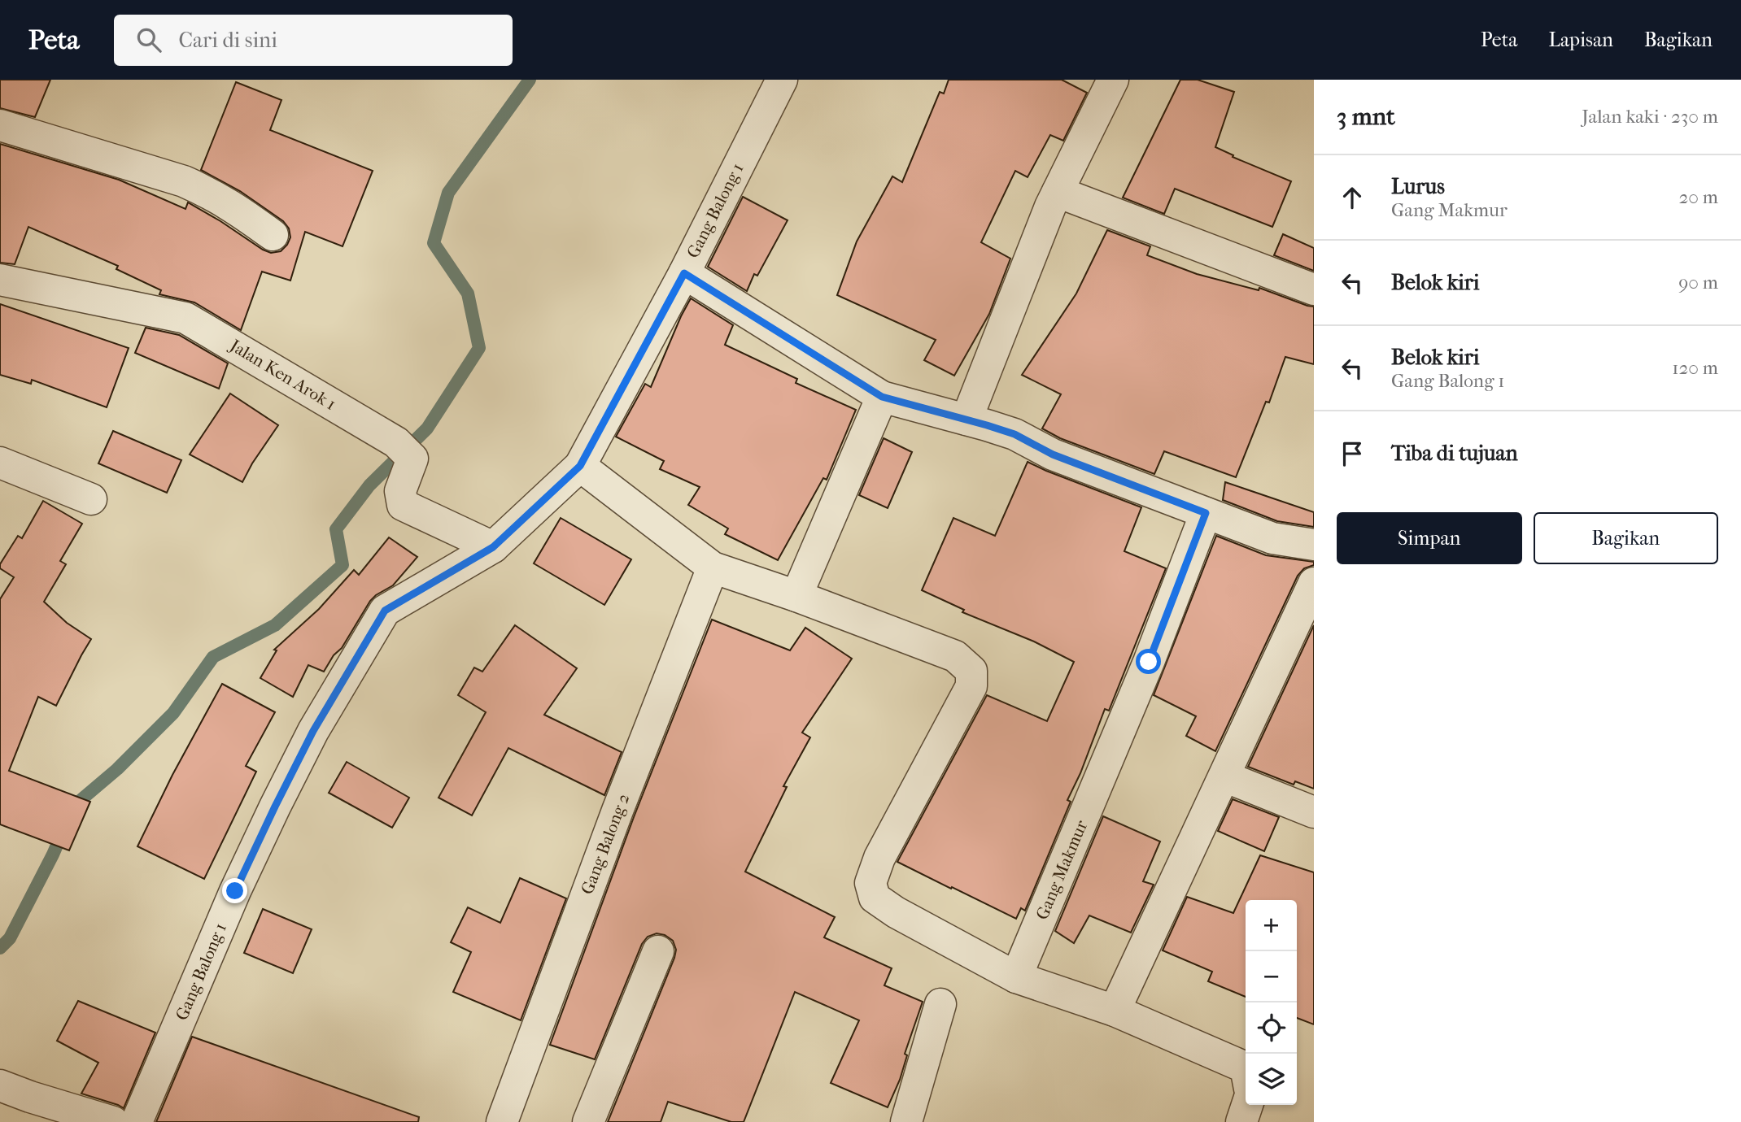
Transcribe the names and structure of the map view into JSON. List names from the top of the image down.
{
  "streets": {
    "street": [
      "Gang Balong 1",
      "Jalan Ken Arok 1",
      "Gang Balong 2",
      "Gang Makmur"
    ]
  },
  "crossings": [
    ["Gang Balong 1", "Jalan Ken Arok 1"]
  ],
  "page": {
    "header": "Peta",
    "search": "Cari di sini",
    "nav": ["Peta", "Lapisan", "Bagikan"],
    "heading": ["3 mnt", "Jalan kaki · 230 m"],
    "list": [
      ["Lurus", "Gang Makmur", "20 m"],
      ["Belok kiri", "90 m"],
      ["Belok kiri", "Gang Balong 1", "120 m"],
      "Tiba di tujuan"
    ],
    "buttons": ["Simpan", "Bagikan"],
    "map_buttons": ["+", "−"]
  }
}
